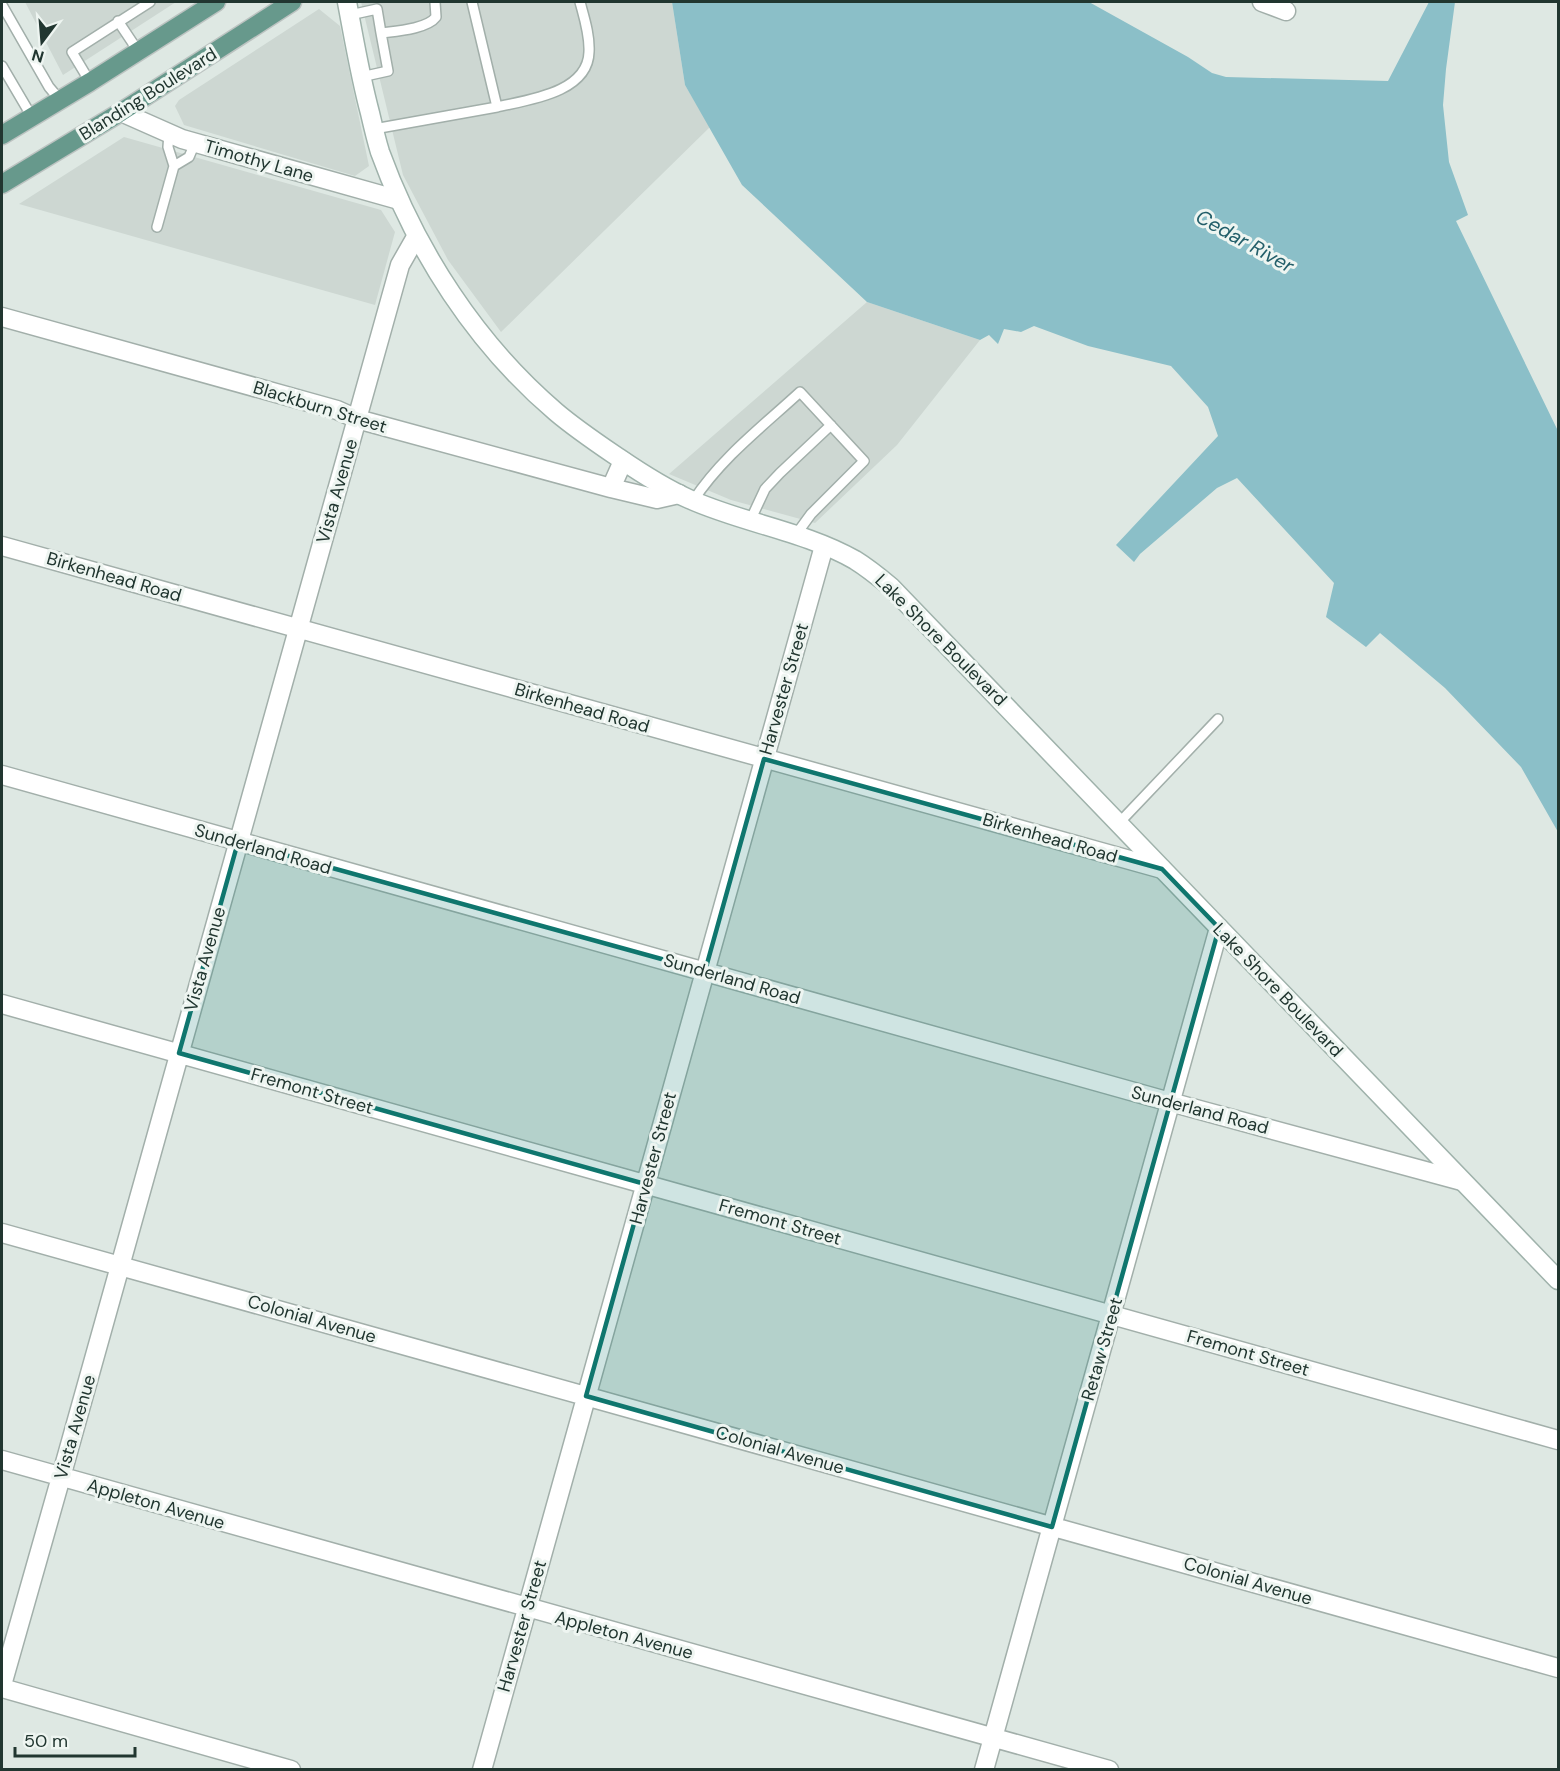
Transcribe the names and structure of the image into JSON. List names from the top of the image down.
{
  "streets": {
    "main road": ["Blanding Boulevard"],
    "street": [
      "Timothy Lane",
      "Blackburn Street",
      "Vista Avenue",
      "Birkenhead Road",
      "Lake Shore Boulevard",
      "Harvester Street",
      "Sunderland Road",
      "Fremont Street",
      "Colonial Avenue",
      "Retaw Street",
      "Appleton Avenue"
    ]
  },
  "crossings": [
    ["Blanding Boulevard", "Timothy Lane"],
    ["Timothy Lane", "Lake Shore Boulevard"],
    ["Blackburn Street", "Vista Avenue"],
    ["Blackburn Street", "Lake Shore Boulevard"],
    ["Vista Avenue", "Birkenhead Road"],
    ["Vista Avenue", "Lake Shore Boulevard"],
    ["Vista Avenue", "Sunderland Road"],
    ["Vista Avenue", "Fremont Street"],
    ["Vista Avenue", "Colonial Avenue"],
    ["Vista Avenue", "Appleton Avenue"],
    ["Birkenhead Road", "Lake Shore Boulevard"],
    ["Birkenhead Road", "Harvester Street"],
    ["Lake Shore Boulevard", "Harvester Street"],
    ["Lake Shore Boulevard", "Sunderland Road"],
    ["Lake Shore Boulevard", "Retaw Street"],
    ["Harvester Street", "Sunderland Road"],
    ["Harvester Street", "Fremont Street"],
    ["Harvester Street", "Colonial Avenue"],
    ["Harvester Street", "Appleton Avenue"],
    ["Sunderland Road", "Retaw Street"],
    ["Fremont Street", "Retaw Street"],
    ["Colonial Avenue", "Retaw Street"],
    ["Retaw Street", "Appleton Avenue"]
  ],
  "water": ["Cedar River"],
  "scale_bar": "50 m",
  "north": "bottom"
}
